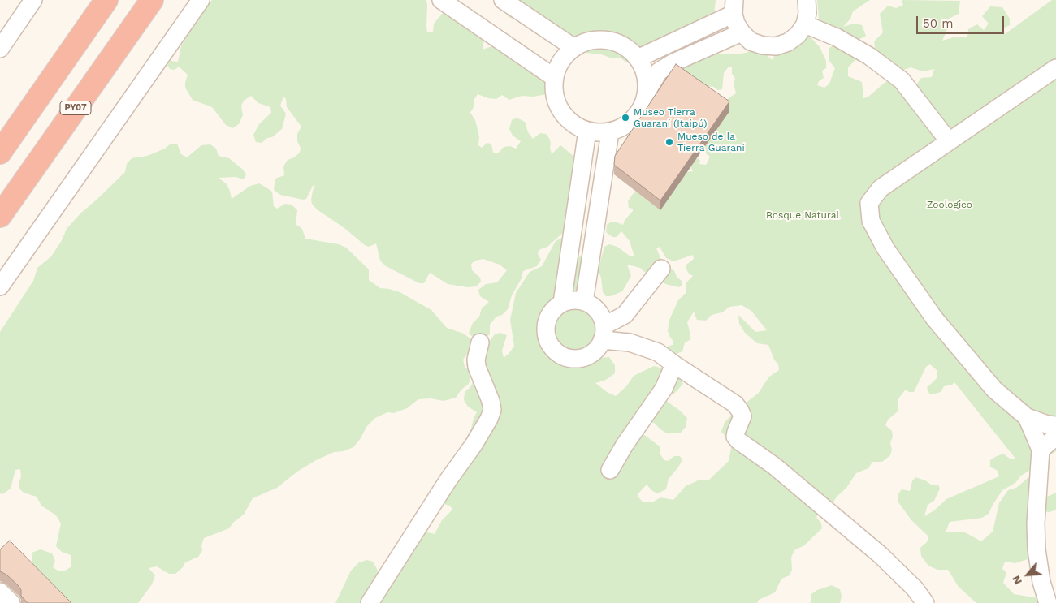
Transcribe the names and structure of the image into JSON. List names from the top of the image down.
{
  "streets": {
    "highway": ["PY07"]
  },
  "parks": ["Zoologico", "Bosque Natural"],
  "places": ["Museo Tierra Guaraní (Itaipú)", "Mueso de la Tierra Guaraní"],
  "scale_bar": "50 m",
  "north": "bottom left"
}
